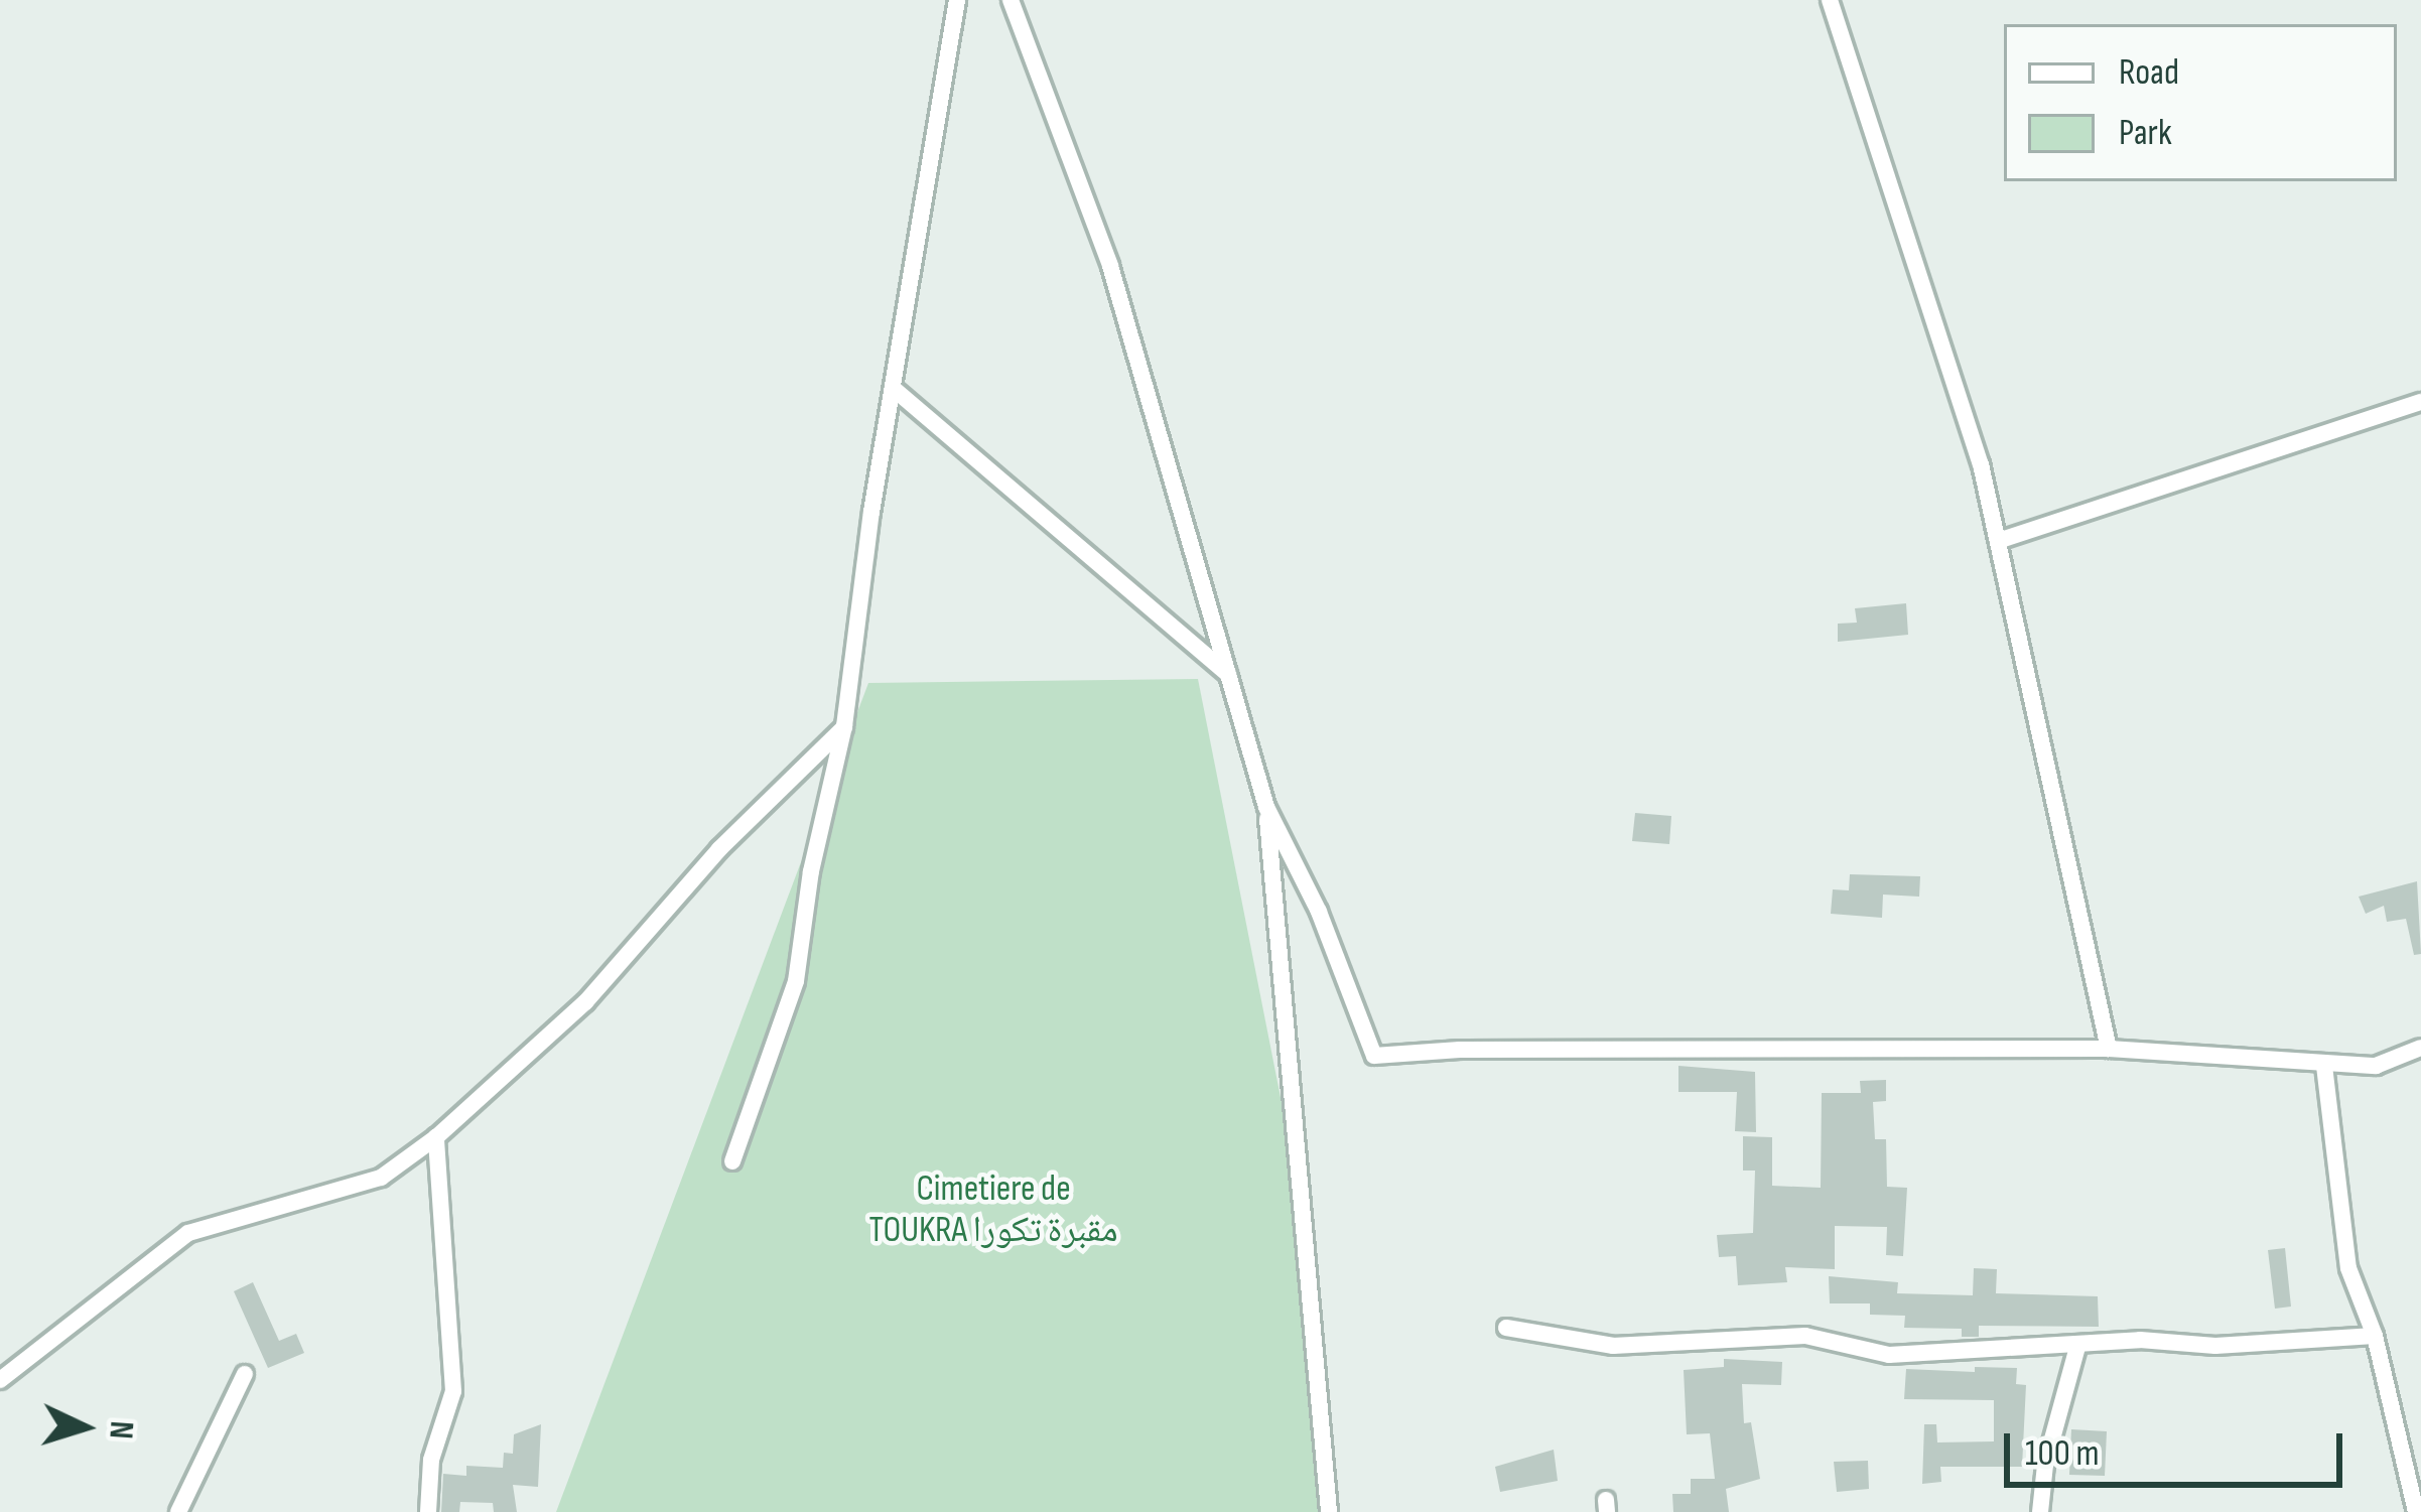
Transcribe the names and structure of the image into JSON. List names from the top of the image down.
{
  "parks": ["Cimetiere de TOUKRA مقبرة تكورا"],
  "legend": ["Road", "Park"],
  "scale_bar": "100 m",
  "north": "right"
}
